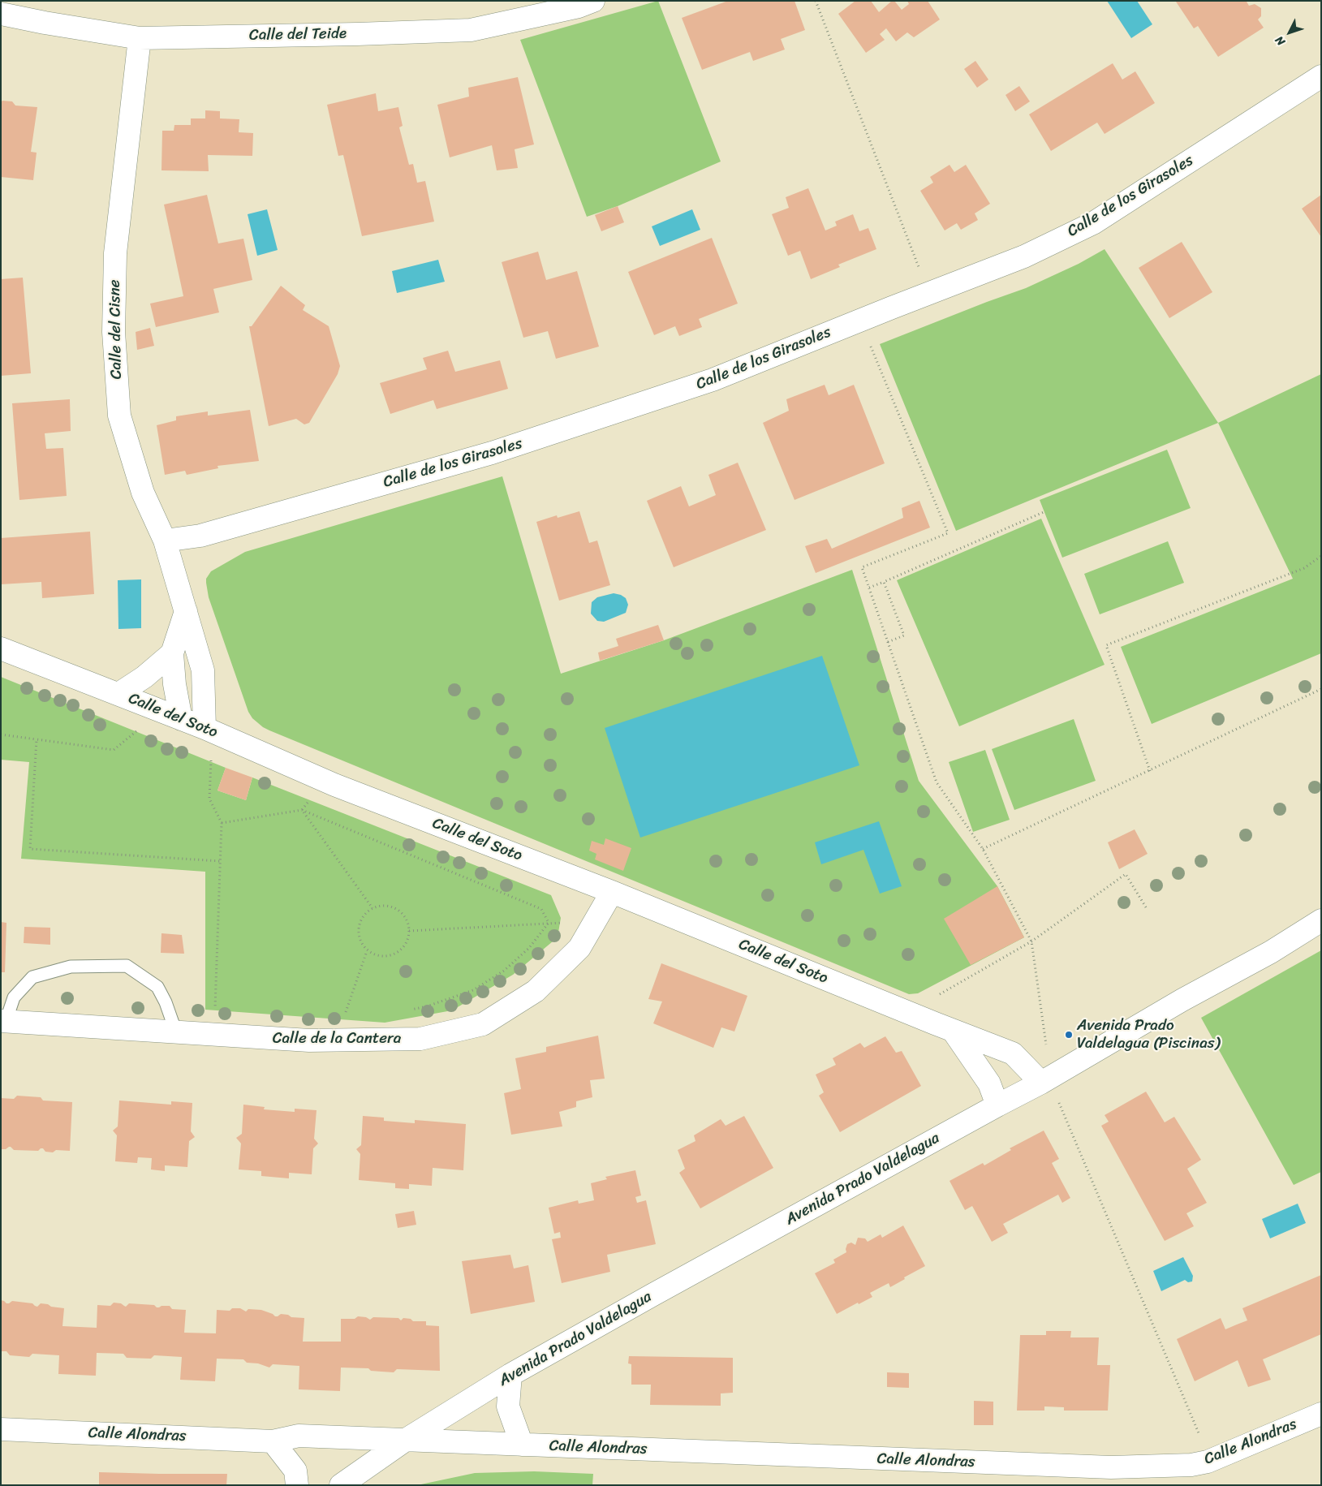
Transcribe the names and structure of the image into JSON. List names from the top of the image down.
{
  "streets": {
    "street": [
      "Calle del Teide",
      "Calle de los Girasoles",
      "Calle del Cisne",
      "Calle del Soto",
      "Calle de la Cantera",
      "Avenida Prado Valdelagua",
      "Calle Alondras"
    ]
  },
  "crossings": [
    ["Calle del Teide", "Calle del Cisne"],
    ["Calle de los Girasoles", "Calle del Cisne"],
    ["Calle del Cisne", "Calle del Soto"],
    ["Calle del Soto", "Calle de la Cantera"],
    ["Calle del Soto", "Avenida Prado Valdelagua"],
    ["Avenida Prado Valdelagua", "Calle Alondras"]
  ],
  "places": ["Avenida Prado Valdelagua (Piscinas)"],
  "north": "bottom left"
}
